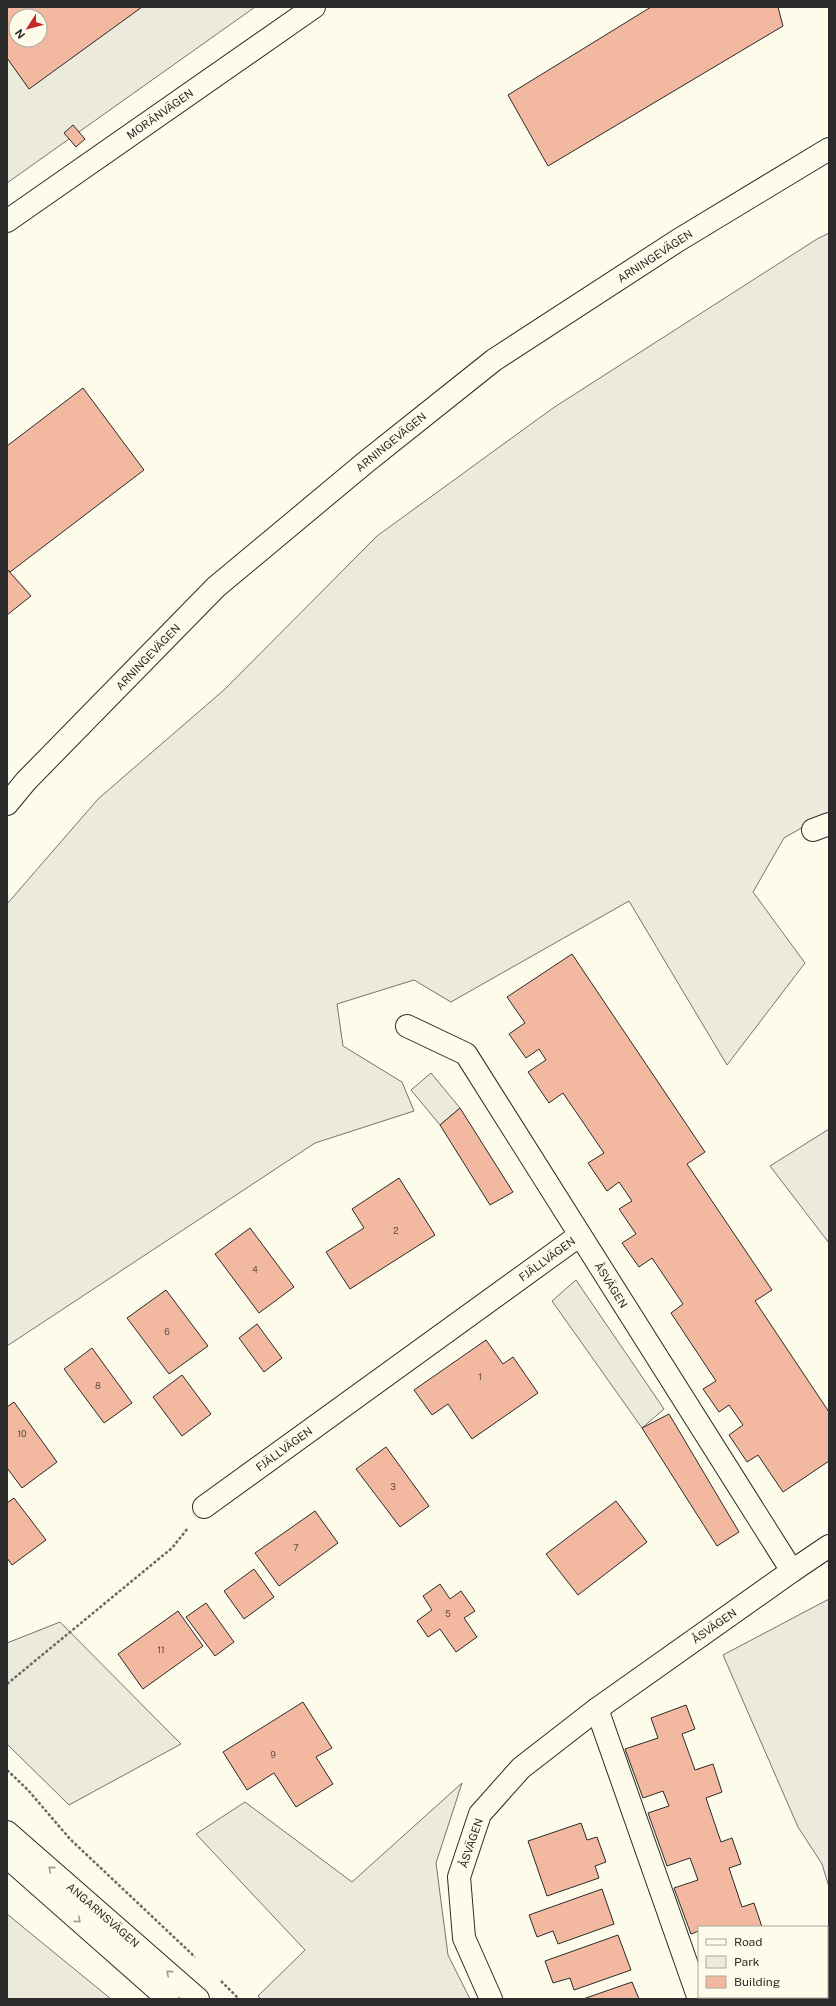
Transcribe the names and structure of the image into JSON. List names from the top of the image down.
{
  "streets": {
    "street": [
      "MORÄNVÄGEN",
      "ARNINGEVÄGEN",
      "FJÄLLVÄGEN",
      "ÅSVÄGEN",
      "ANGARNSVÄGEN"
    ]
  },
  "crossings": [
    ["FJÄLLVÄGEN", "ÅSVÄGEN"]
  ],
  "house_numbers": [
    "2",
    "4",
    "6",
    "1",
    "8",
    "10",
    "3",
    "7",
    "5",
    "11",
    "9"
  ],
  "legend": ["Road", "Park", "Building"],
  "north": "bottom left"
}
